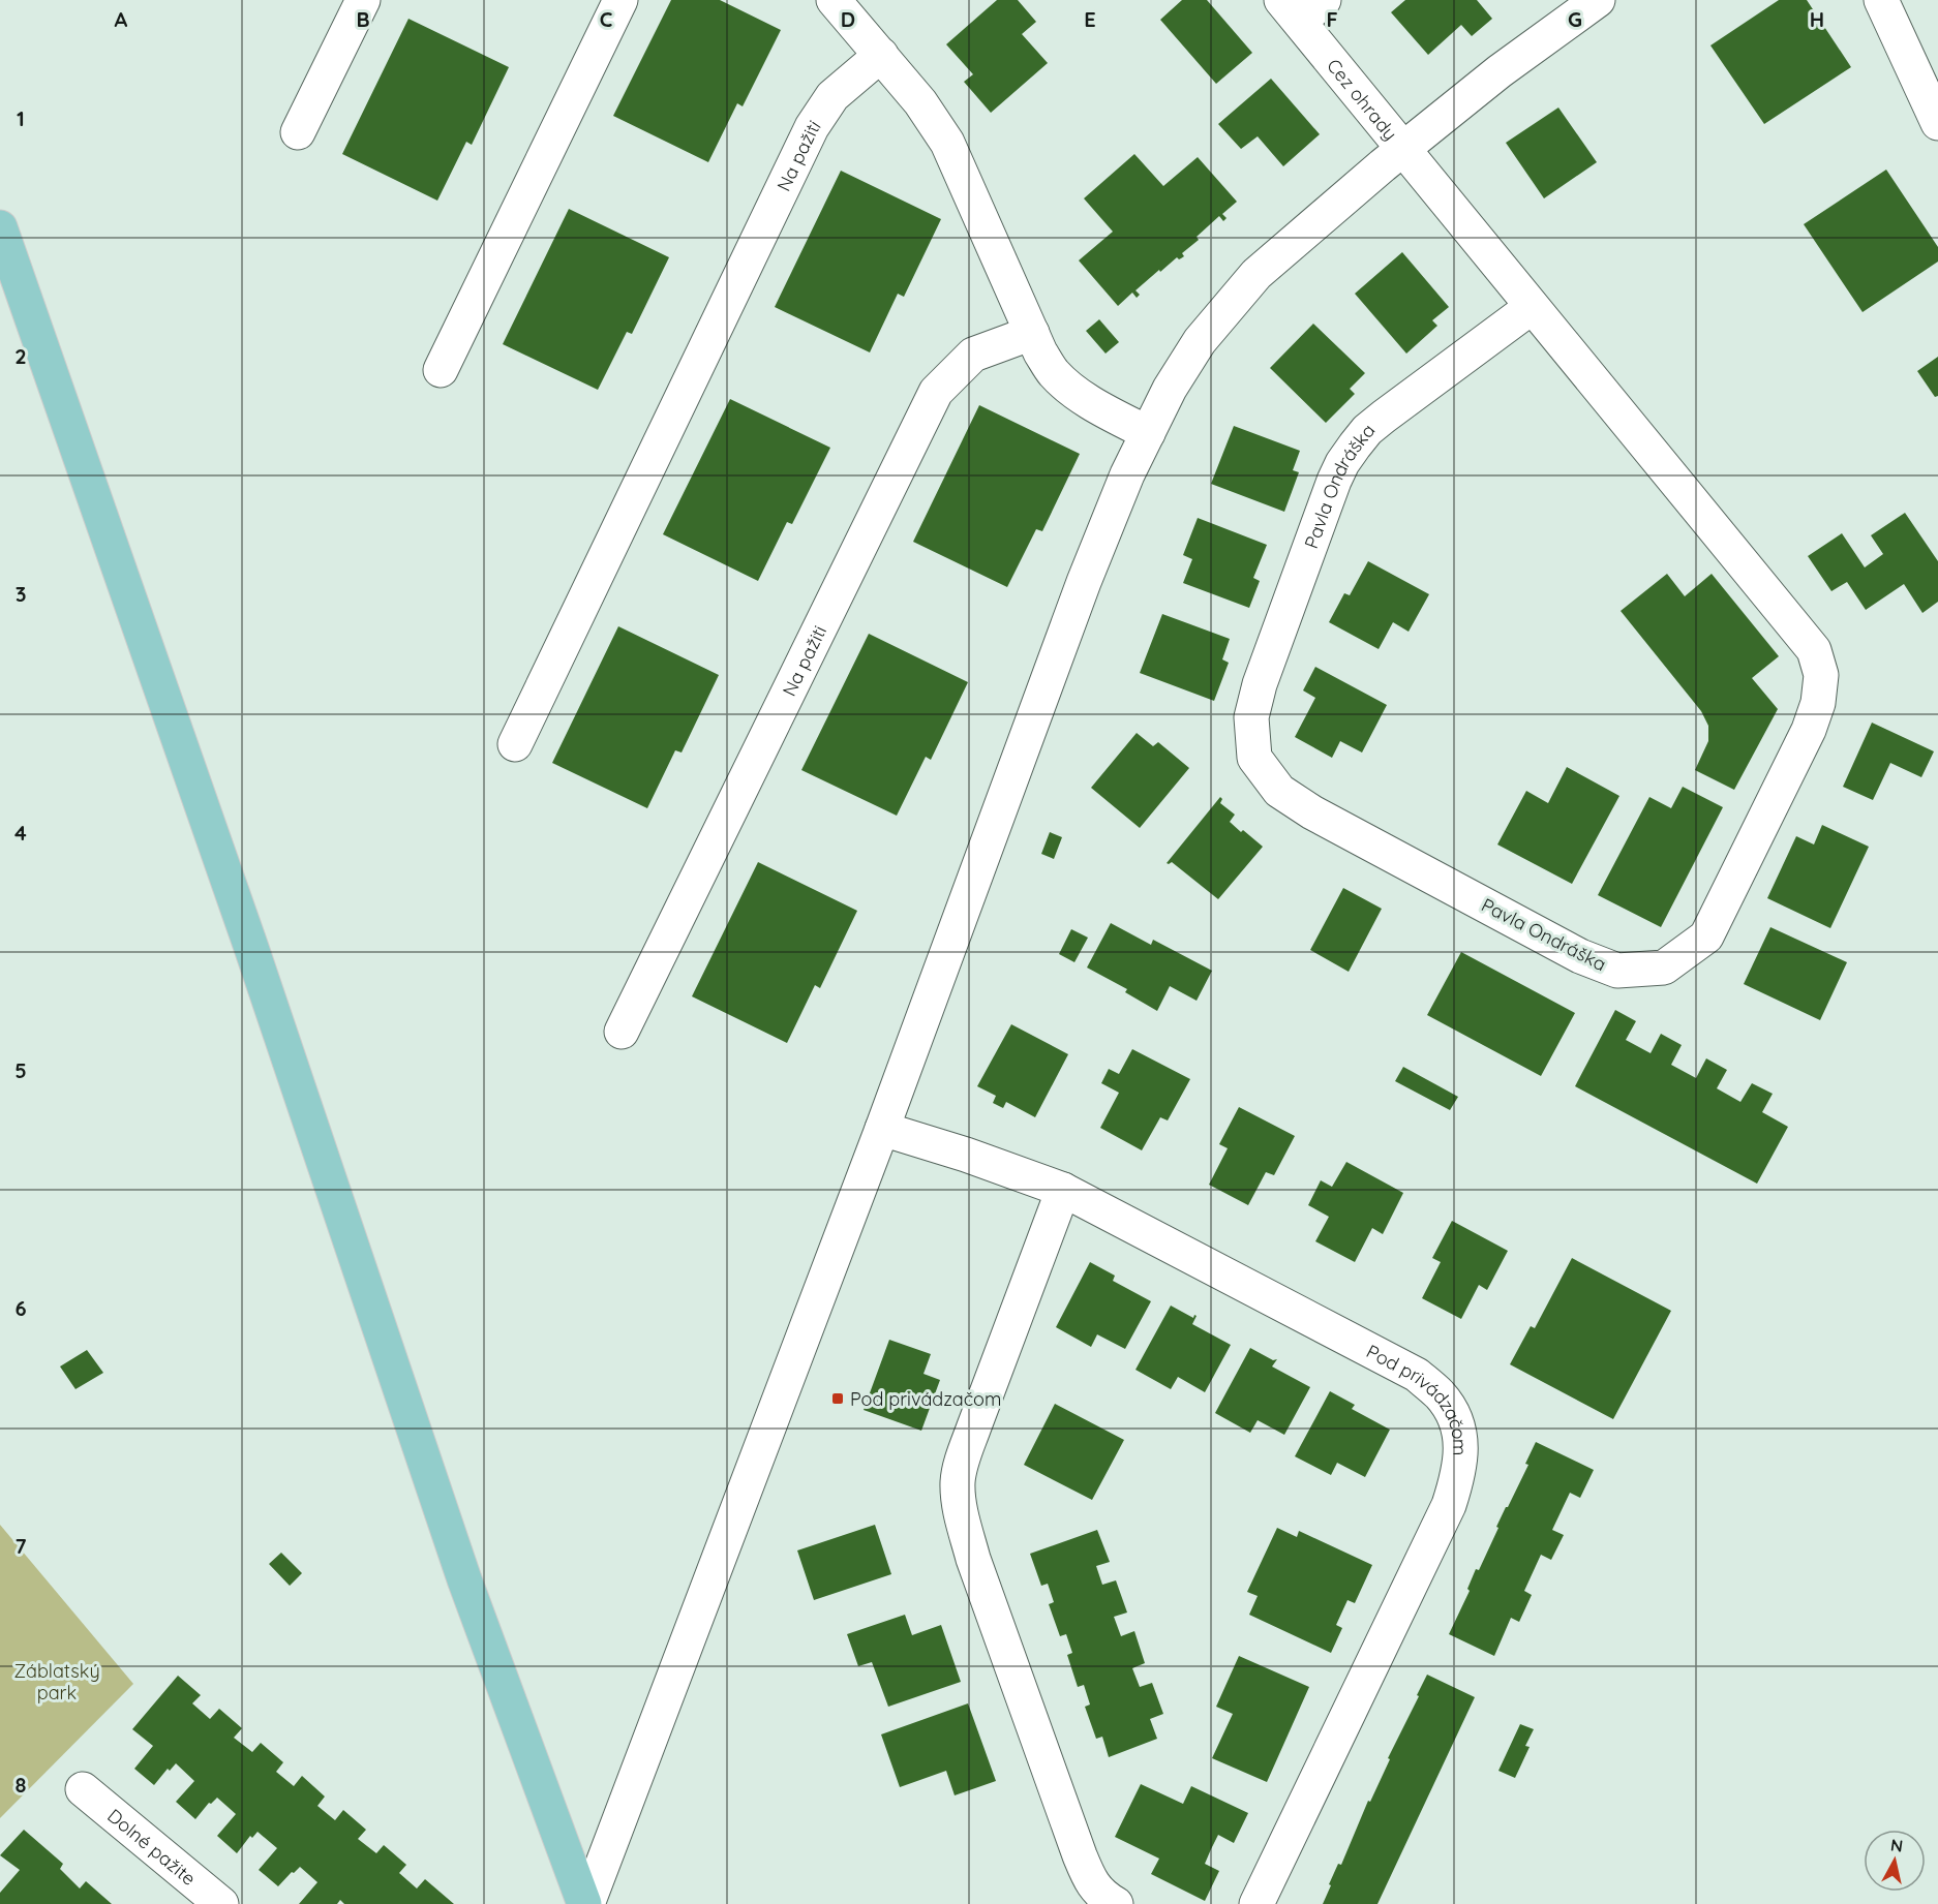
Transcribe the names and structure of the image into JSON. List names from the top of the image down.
{
  "streets": {
    "street": [
      "Cez ohrady",
      "Na pažiti",
      "Pavla Ondráška",
      "Pod privádzačom",
      "Dolné pažite"
    ]
  },
  "crossings": [
    ["Cez ohrady", "Pavla Ondráška"]
  ],
  "parks": ["Záblatský park"],
  "places": {
    "transit": ["Pod privádzačom"]
  },
  "north": "top",
  "grid": {
    "columns": [
      "A",
      "B",
      "C",
      "D",
      "E",
      "F",
      "G",
      "H"
    ],
    "rows": [
      "1",
      "2",
      "3",
      "4",
      "5",
      "6",
      "7",
      "8"
    ]
  }
}
